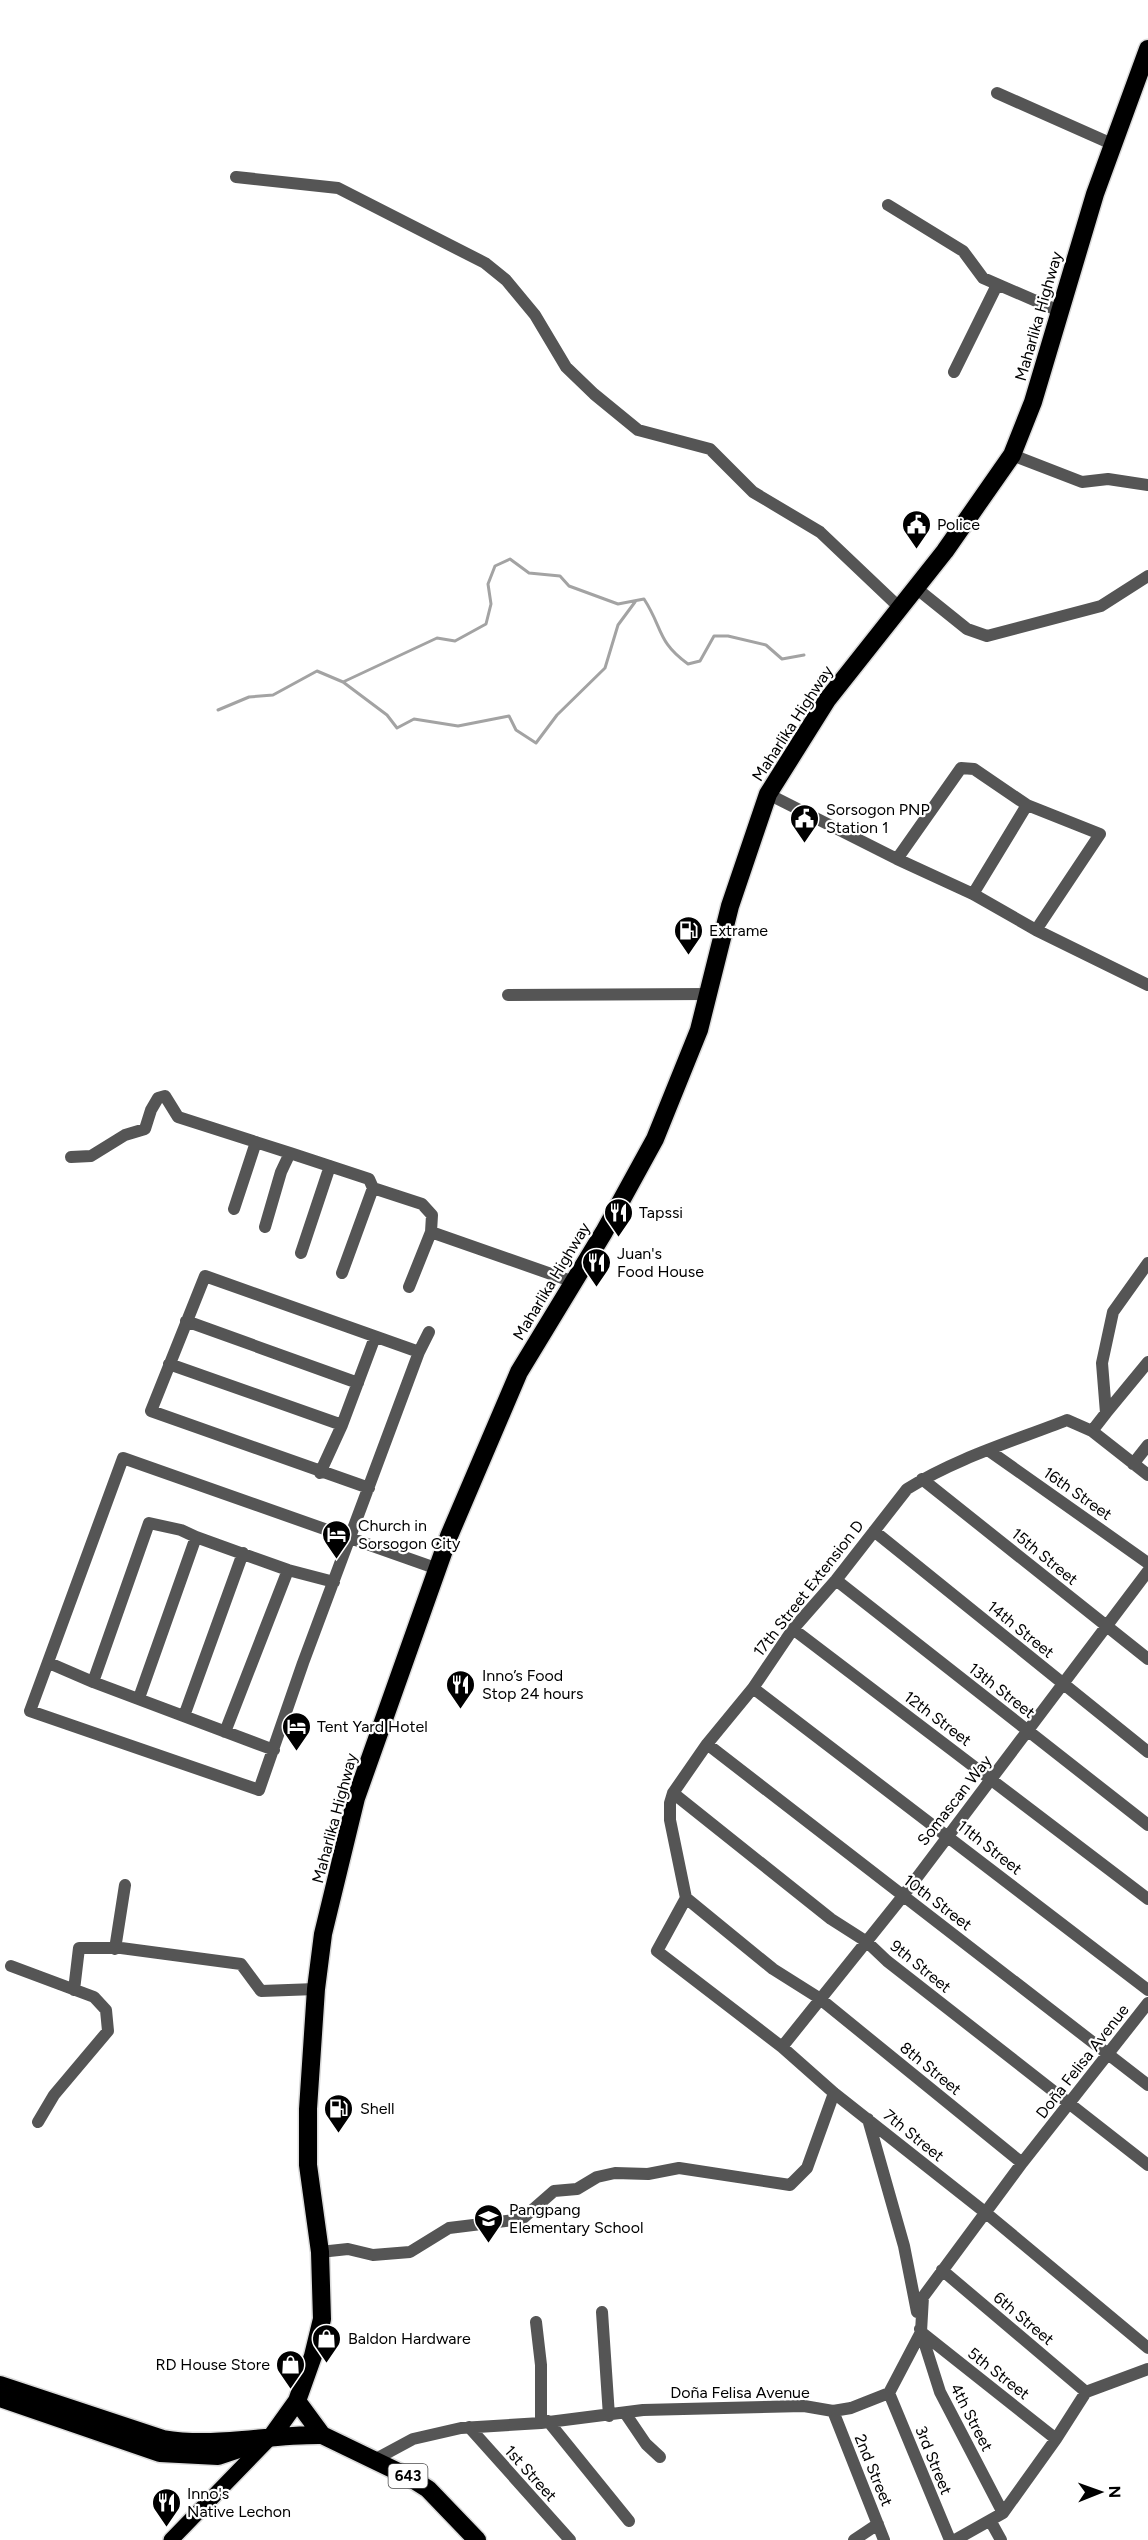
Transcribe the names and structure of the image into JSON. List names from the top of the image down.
{
  "streets": {
    "highway": ["Maharlika Highway", "643"],
    "street": [
      "16th Street",
      "15th Street",
      "17th Street Extension D",
      "14th Street",
      "13th Street",
      "12th Street",
      "Somascan Way",
      "11th Street",
      "10th Street",
      "9th Street",
      "Doña Felisa Avenue",
      "8th Street",
      "7th Street",
      "6th Street",
      "5th Street",
      "4th Street",
      "3rd Street",
      "2nd Street",
      "1st Street"
    ]
  },
  "crossings": [
    ["Maharlika Highway", "643"],
    ["16th Street", "17th Street Extension D"],
    ["15th Street", "17th Street Extension D"],
    ["15th Street", "Somascan Way"],
    ["17th Street Extension D", "14th Street"],
    ["17th Street Extension D", "13th Street"],
    ["17th Street Extension D", "12th Street"],
    ["17th Street Extension D", "11th Street"],
    ["17th Street Extension D", "10th Street"],
    ["17th Street Extension D", "9th Street"],
    ["17th Street Extension D", "8th Street"],
    ["17th Street Extension D", "7th Street"],
    ["14th Street", "Somascan Way"],
    ["13th Street", "Somascan Way"],
    ["12th Street", "Somascan Way"],
    ["Somascan Way", "11th Street"],
    ["Somascan Way", "10th Street"],
    ["Somascan Way", "9th Street"],
    ["Somascan Way", "8th Street"],
    ["Somascan Way", "7th Street"],
    ["10th Street", "Doña Felisa Avenue"],
    ["9th Street", "Doña Felisa Avenue"],
    ["Doña Felisa Avenue", "8th Street"],
    ["Doña Felisa Avenue", "7th Street"],
    ["Doña Felisa Avenue", "6th Street"],
    ["Doña Felisa Avenue", "5th Street"],
    ["Doña Felisa Avenue", "4th Street"],
    ["Doña Felisa Avenue", "3rd Street"],
    ["Doña Felisa Avenue", "2nd Street"],
    ["Doña Felisa Avenue", "1st Street"],
    ["Doña Felisa Avenue", "643"],
    ["8th Street", "7th Street"],
    ["5th Street", "4th Street"]
  ],
  "places": {
    "public building": ["Police", "Sorsogon PNP Station 1"],
    "fuel station": ["Extrame", "Shell"],
    "restaurant": [
      "Tapssi",
      "Juan's Food House",
      "Inno’s Food Stop 24 hours",
      "Inno's Native Lechon"
    ],
    "hotel": ["Church in Sorsogon City", "Tent Yard Hotel"],
    "school or university": ["Pangpang Elementary School"],
    "shop": ["Baldon Hardware", "RD House Store"]
  },
  "north": "right"
}
